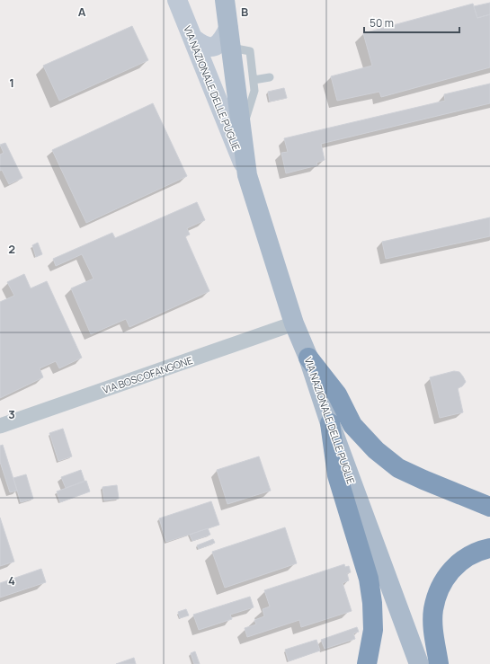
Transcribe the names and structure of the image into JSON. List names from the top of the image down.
{
  "streets": {
    "main road": ["VIA NAZIONALE DELLE PUGLIE"],
    "street": ["VIA BOSCOFANGONE"]
  },
  "crossings": [
    ["VIA NAZIONALE DELLE PUGLIE", "VIA BOSCOFANGONE"]
  ],
  "scale_bar": "50 m",
  "grid": {
    "columns": ["A", "B"],
    "rows": [
      "1",
      "2",
      "3",
      "4"
    ]
  }
}
